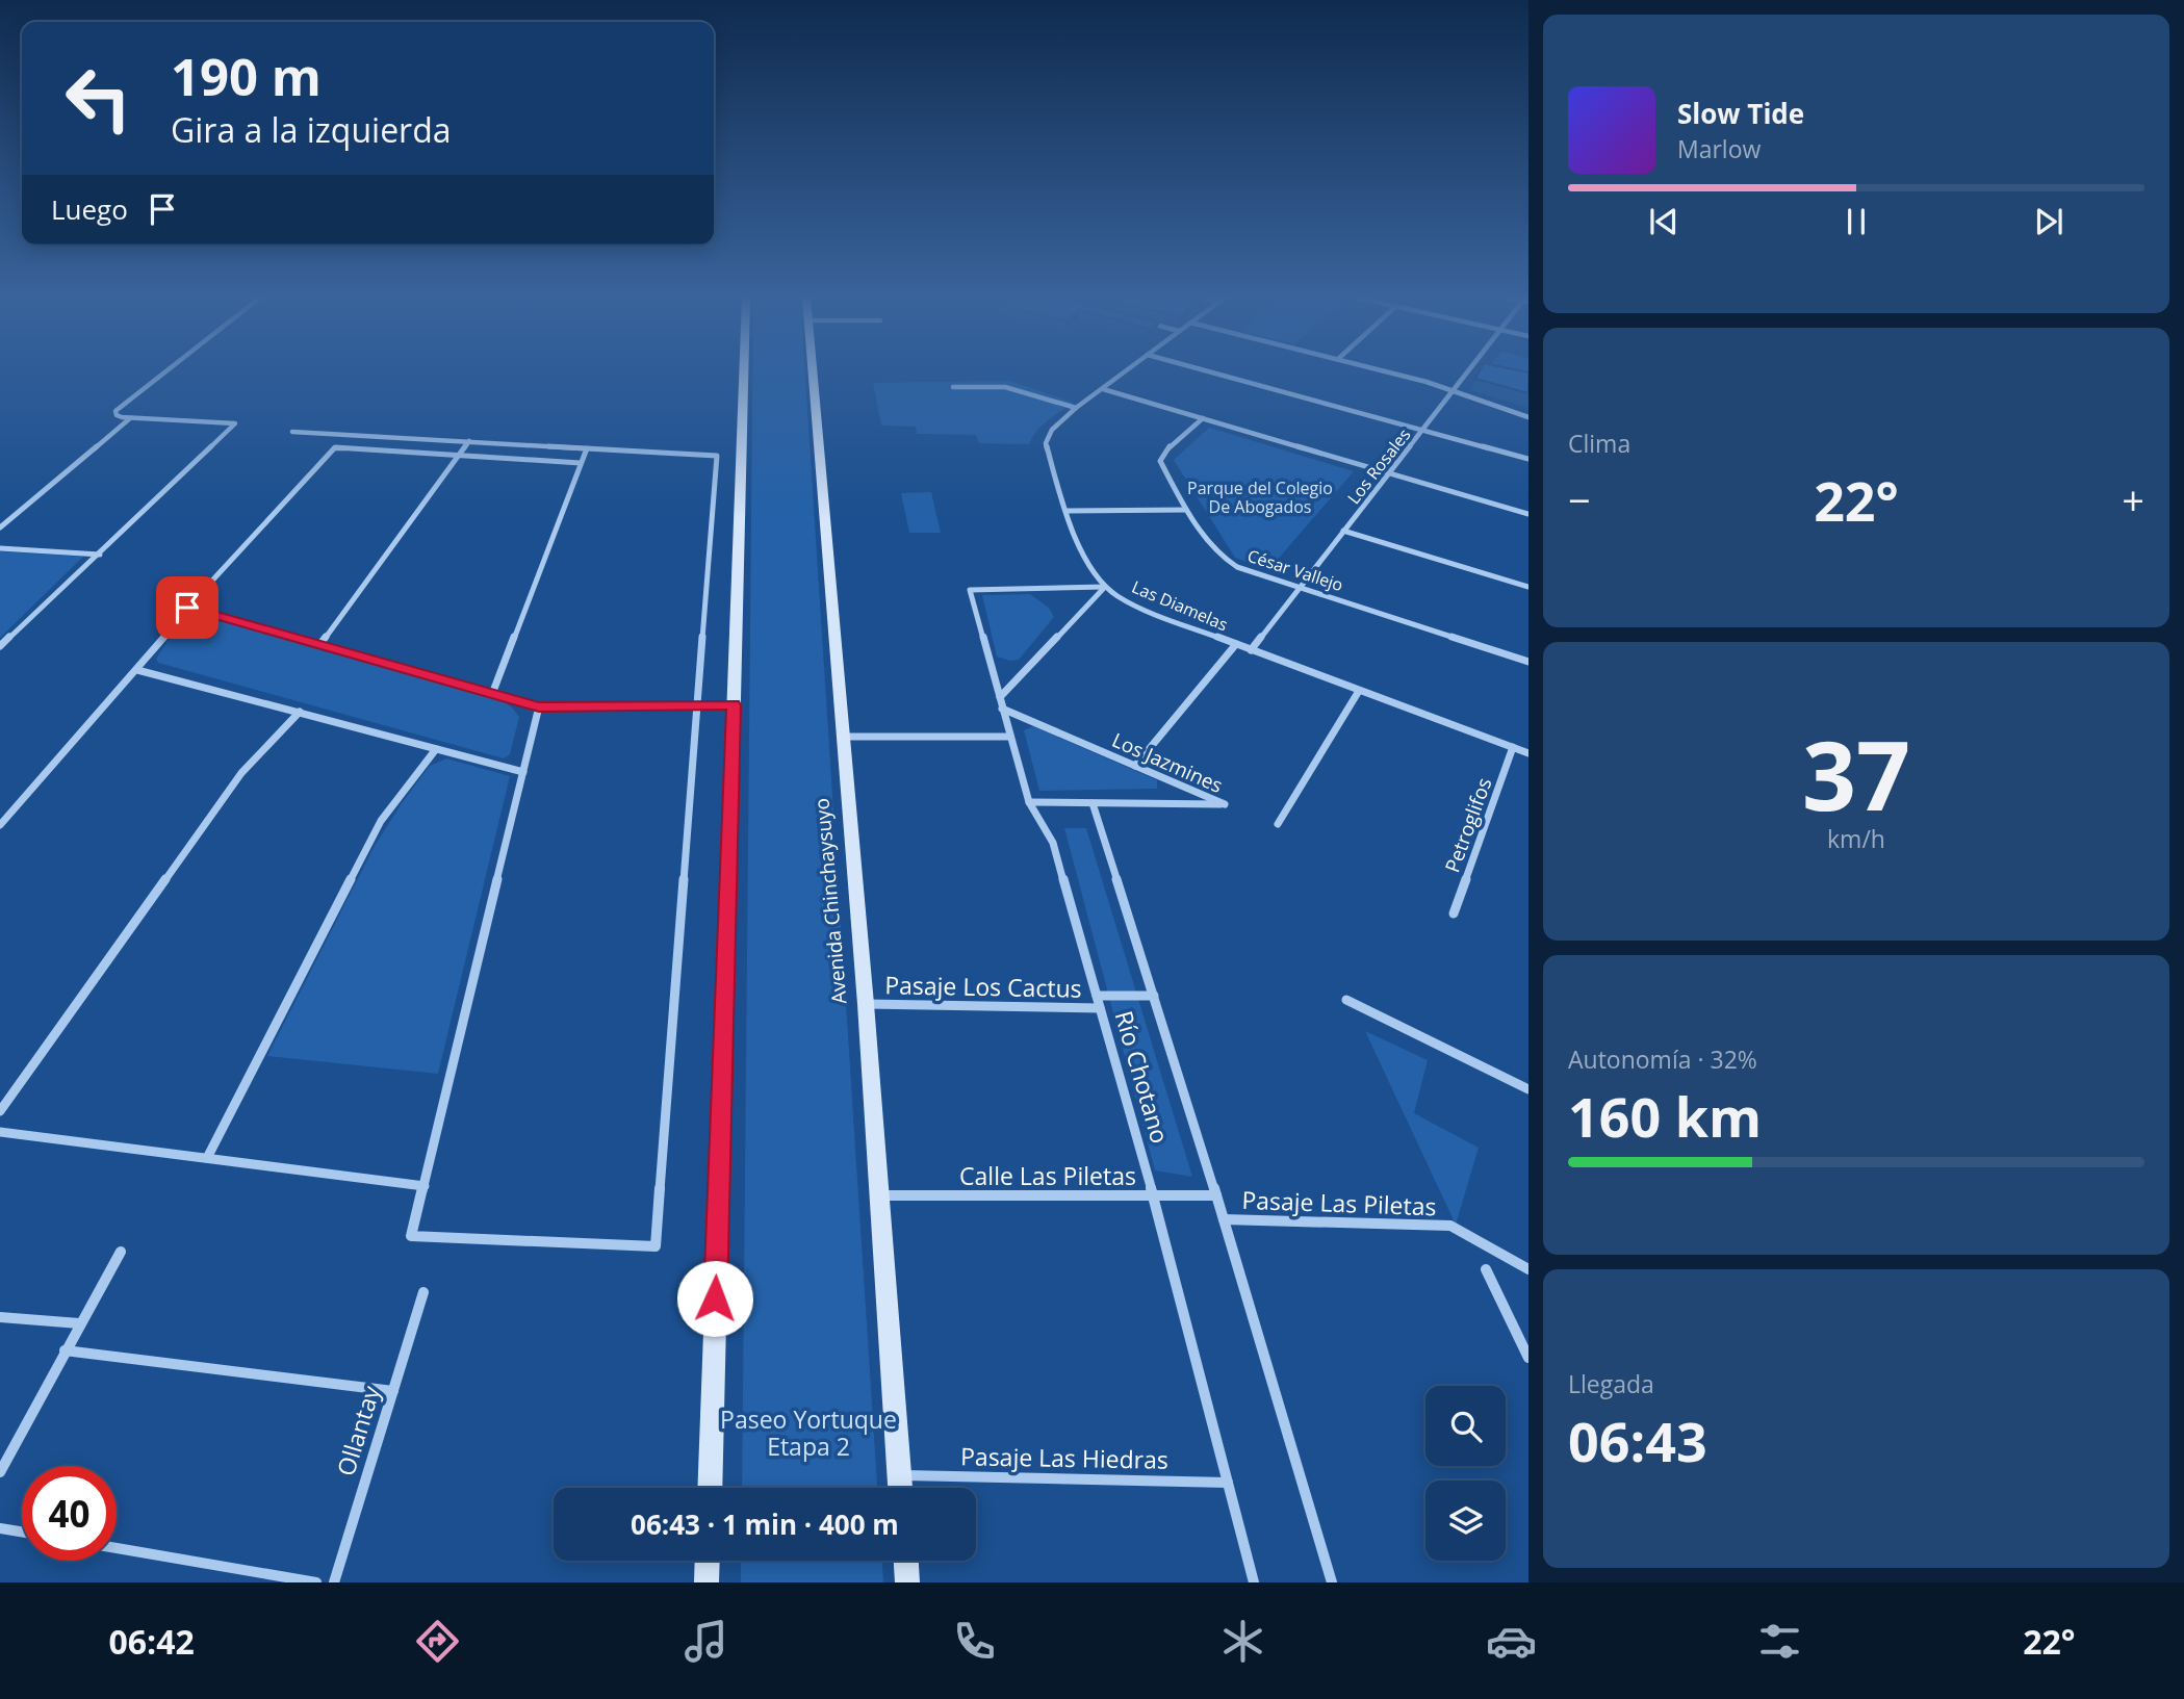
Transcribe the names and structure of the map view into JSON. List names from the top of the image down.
{
  "streets": {
    "street": [
      "Los Rosales",
      "César Vallejo",
      "Las Diamelas",
      "Los Jazmines",
      "Petroglifos",
      "Avenida Chinchaysuyo",
      "Pasaje Los Cactus",
      "Río Chotano",
      "Calle Las Piletas",
      "Pasaje Las Piletas",
      "Ollantay",
      "Pasaje Las Hiedras"
    ]
  },
  "crossings": [
    ["Los Rosales", "César Vallejo"],
    ["Los Rosales", "Las Diamelas"],
    ["Las Diamelas", "Petroglifos"],
    ["Las Diamelas", "Río Chotano"],
    ["Los Jazmines", "Río Chotano"],
    ["Avenida Chinchaysuyo", "Pasaje Los Cactus"],
    ["Avenida Chinchaysuyo", "Calle Las Piletas"],
    ["Avenida Chinchaysuyo", "Pasaje Las Hiedras"],
    ["Pasaje Los Cactus", "Río Chotano"],
    ["Río Chotano", "Calle Las Piletas"],
    ["Río Chotano", "Pasaje Las Piletas"],
    ["Río Chotano", "Pasaje Las Hiedras"]
  ],
  "parks": ["Parque del Colegio De Abogados", "Paseo Yortuque Etapa 2"],
  "page": {
    "turn": ["190 m", "Gira a la izquierda"],
    "song": ["Slow Tide", "Marlow"],
    "then": "Luego",
    "tile": [
      "Clima",
      ["37", "km/h"],
      ["Autonomía · 32%", "160 km"],
      ["Llegada", "06:43"]
    ],
    "heat": ["−", "22°", "+"],
    "limit": "40",
    "trip": "06:43 · 1 min · 400 m",
    "tabs": ["06:42", "22°"]
  }
}
